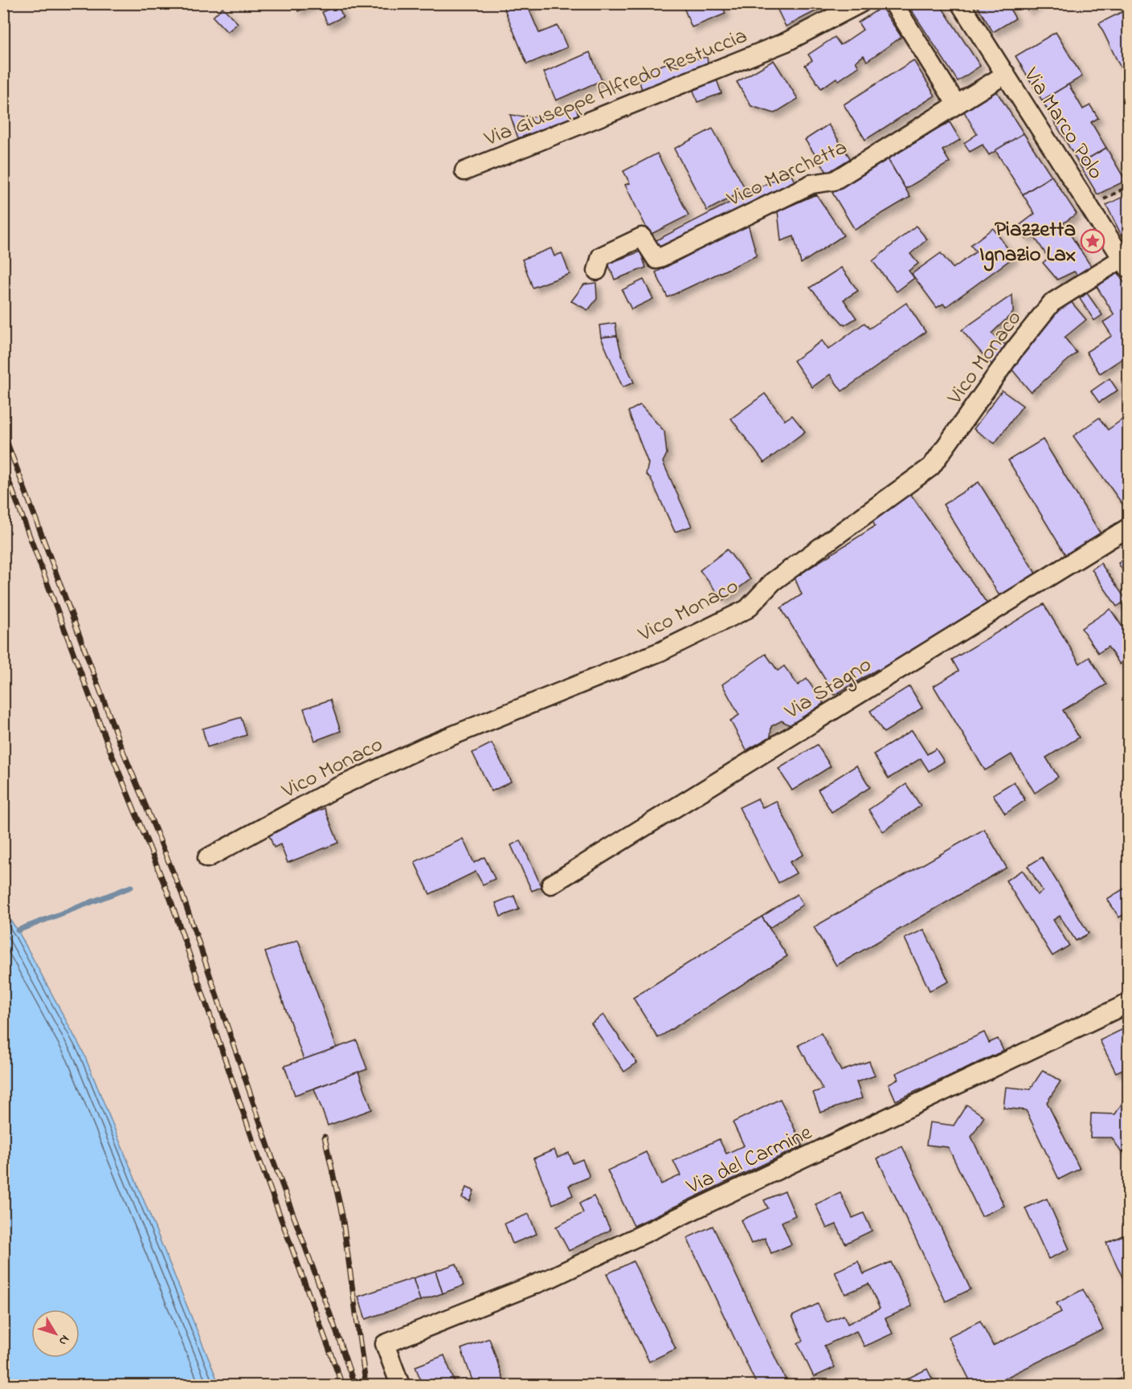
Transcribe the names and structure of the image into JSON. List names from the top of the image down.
{
  "streets": {
    "street": [
      "Via Giuseppe Alfredo Restuccia",
      "Via Marco Polo",
      "Vico Marchetta",
      "Vico Monaco",
      "Via Stagno",
      "Via del Carmine"
    ]
  },
  "crossings": [
    ["Via Marco Polo", "Vico Marchetta"],
    ["Via Marco Polo", "Vico Monaco"]
  ],
  "places": {
    "place": ["Piazzetta Ignazio Lax"]
  },
  "north": "bottom right"
}
